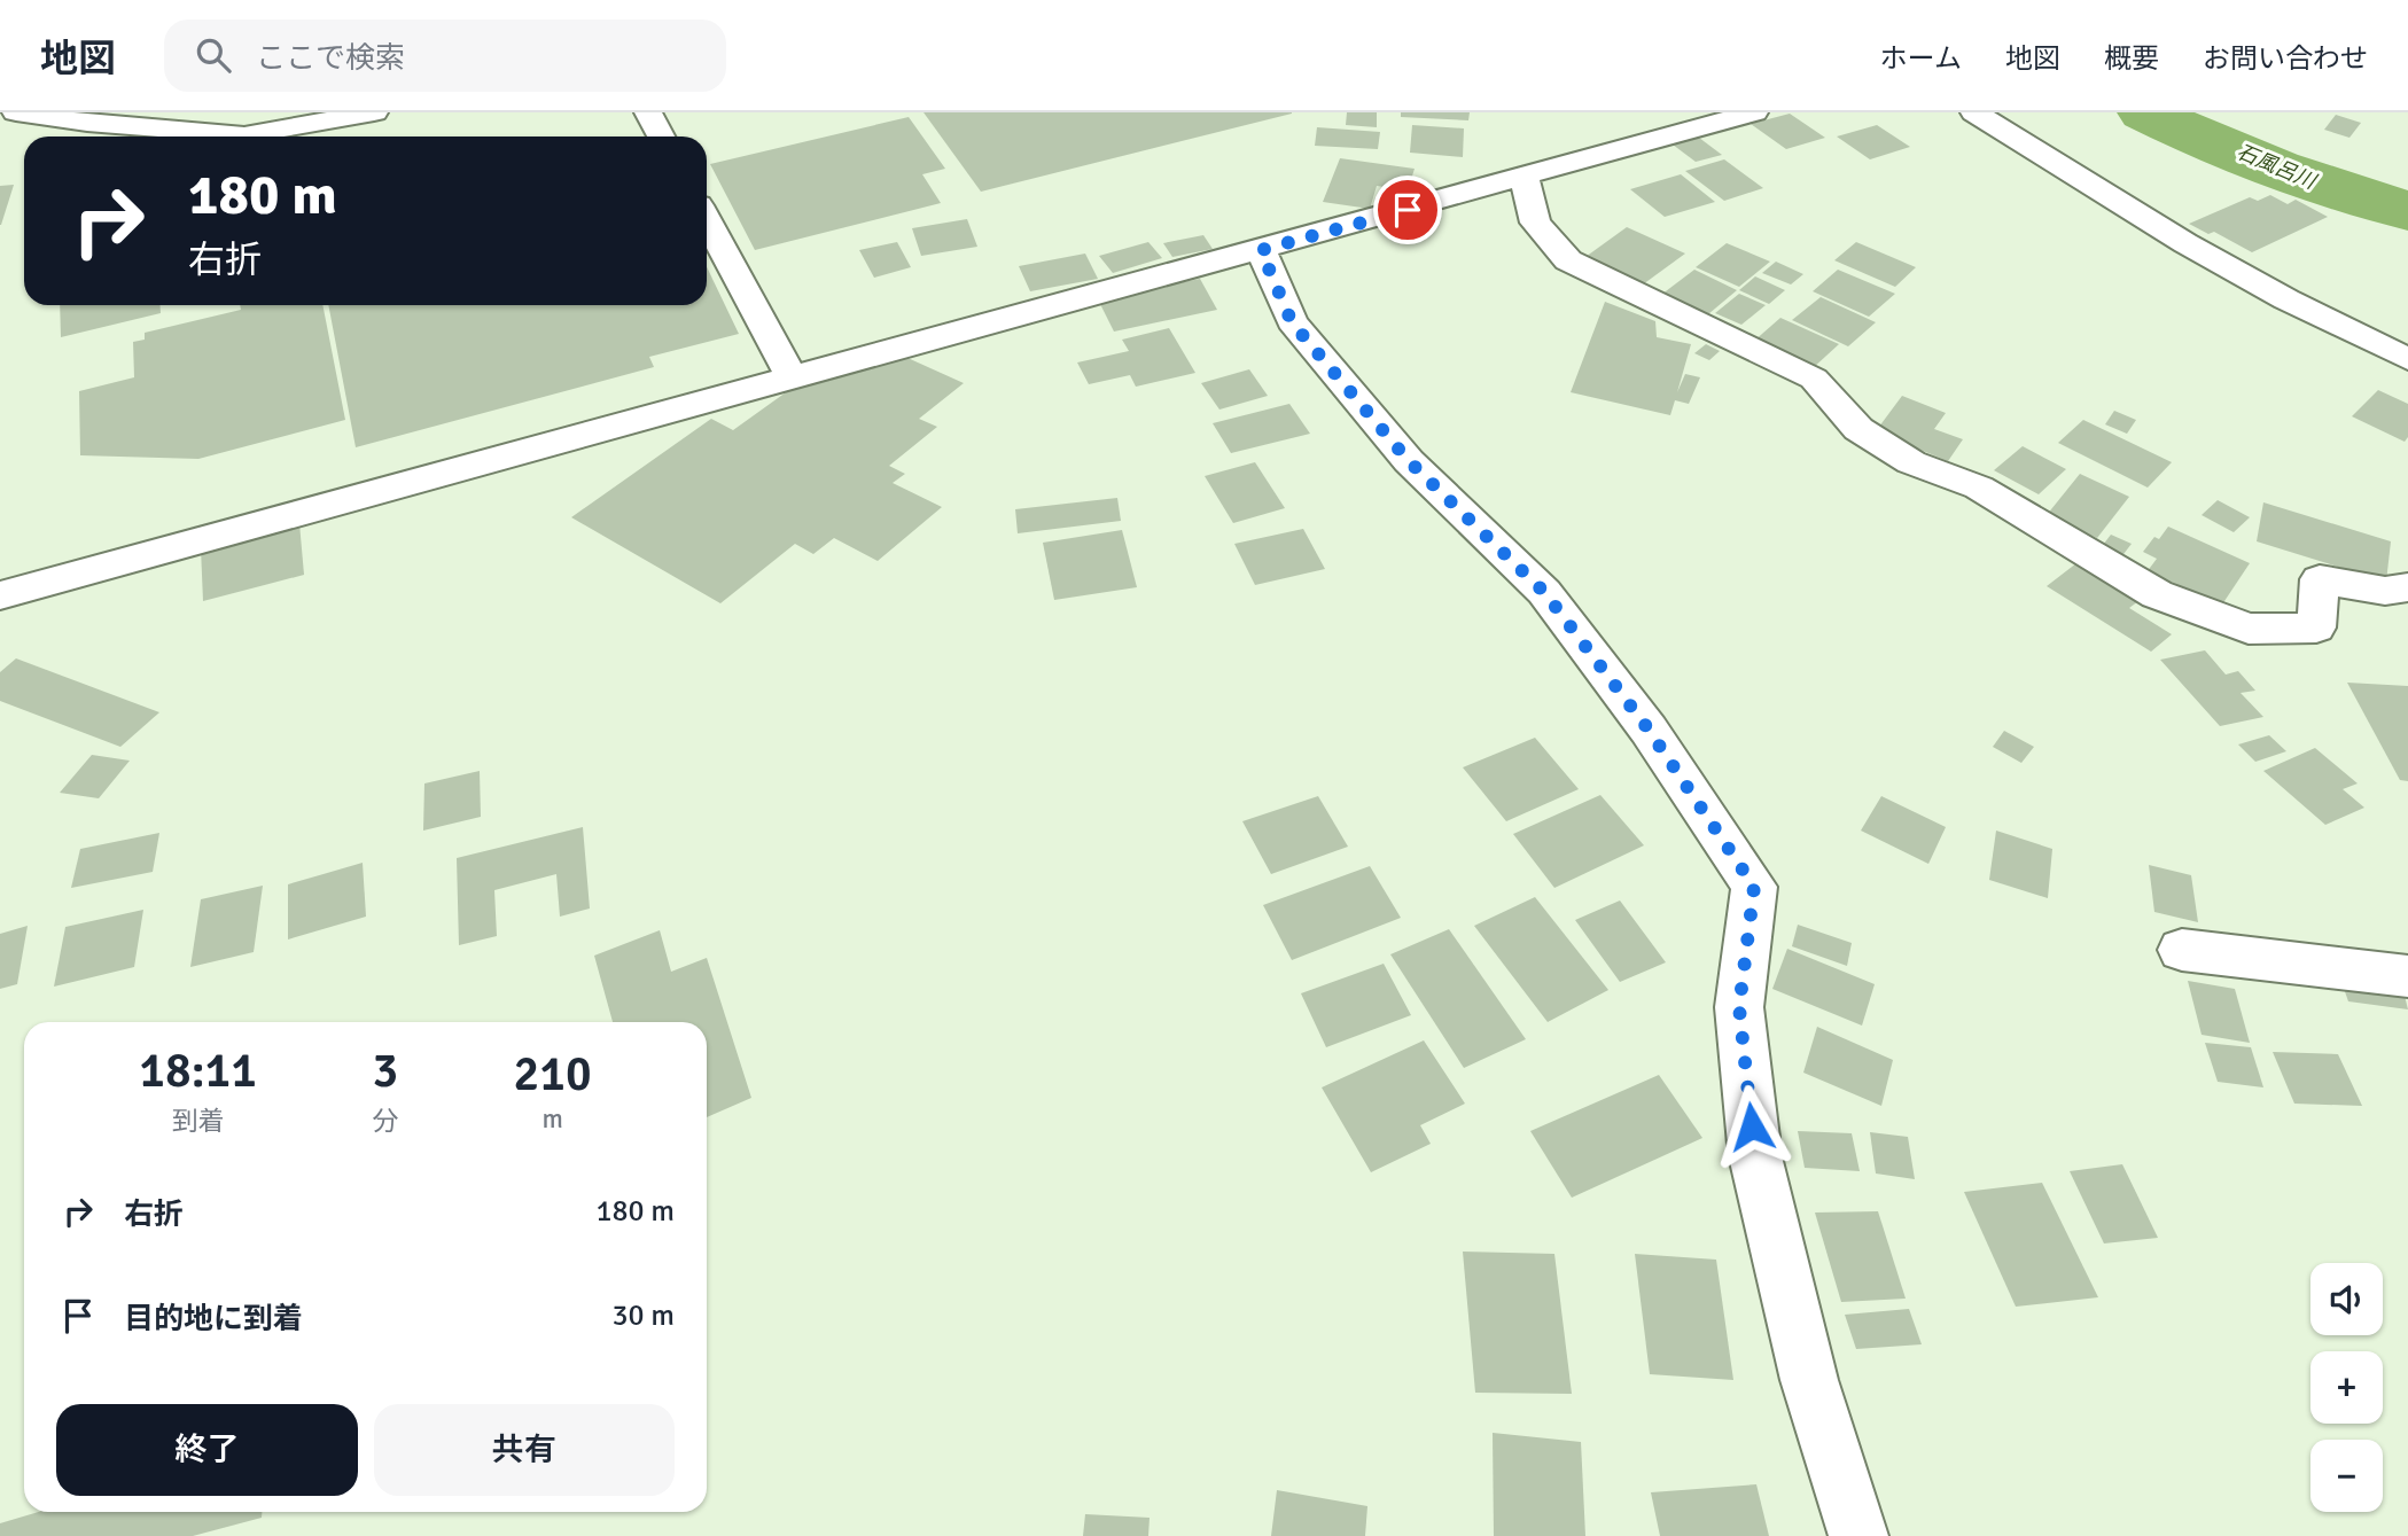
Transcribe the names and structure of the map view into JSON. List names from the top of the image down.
{
  "water": ["石風呂川"],
  "page": {
    "header": "地図",
    "search": "ここで検索",
    "nav": [
      "ホーム",
      "地図",
      "概要",
      "お問い合わせ"
    ],
    "turn": ["180 m", "右折"],
    "eta": [
      "18:11",
      "到着",
      "3",
      "分",
      "210",
      "m"
    ],
    "list": [
      {
        "name": "右折",
        "value": "180 m"
      },
      {
        "name": "目的地に到着",
        "value": "30 m"
      }
    ],
    "map_buttons": ["+", "−"],
    "buttons": ["終了", "共有"]
  }
}
